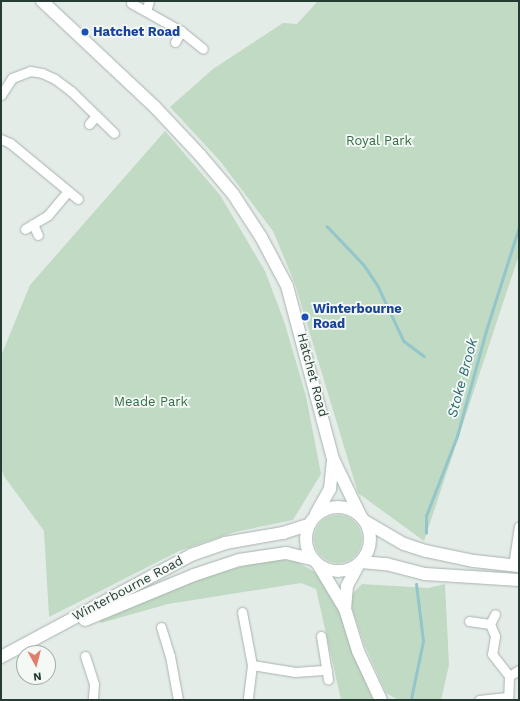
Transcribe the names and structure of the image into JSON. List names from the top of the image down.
{
  "streets": {
    "main road": ["Hatchet Road", "Winterbourne Road"]
  },
  "crossings": [
    ["Hatchet Road", "Winterbourne Road"]
  ],
  "water": ["Stoke Brook"],
  "parks": ["Royal Park", "Meade Park"],
  "places": ["Hatchet Road", "Winterbourne Road"],
  "north": "bottom"
}
